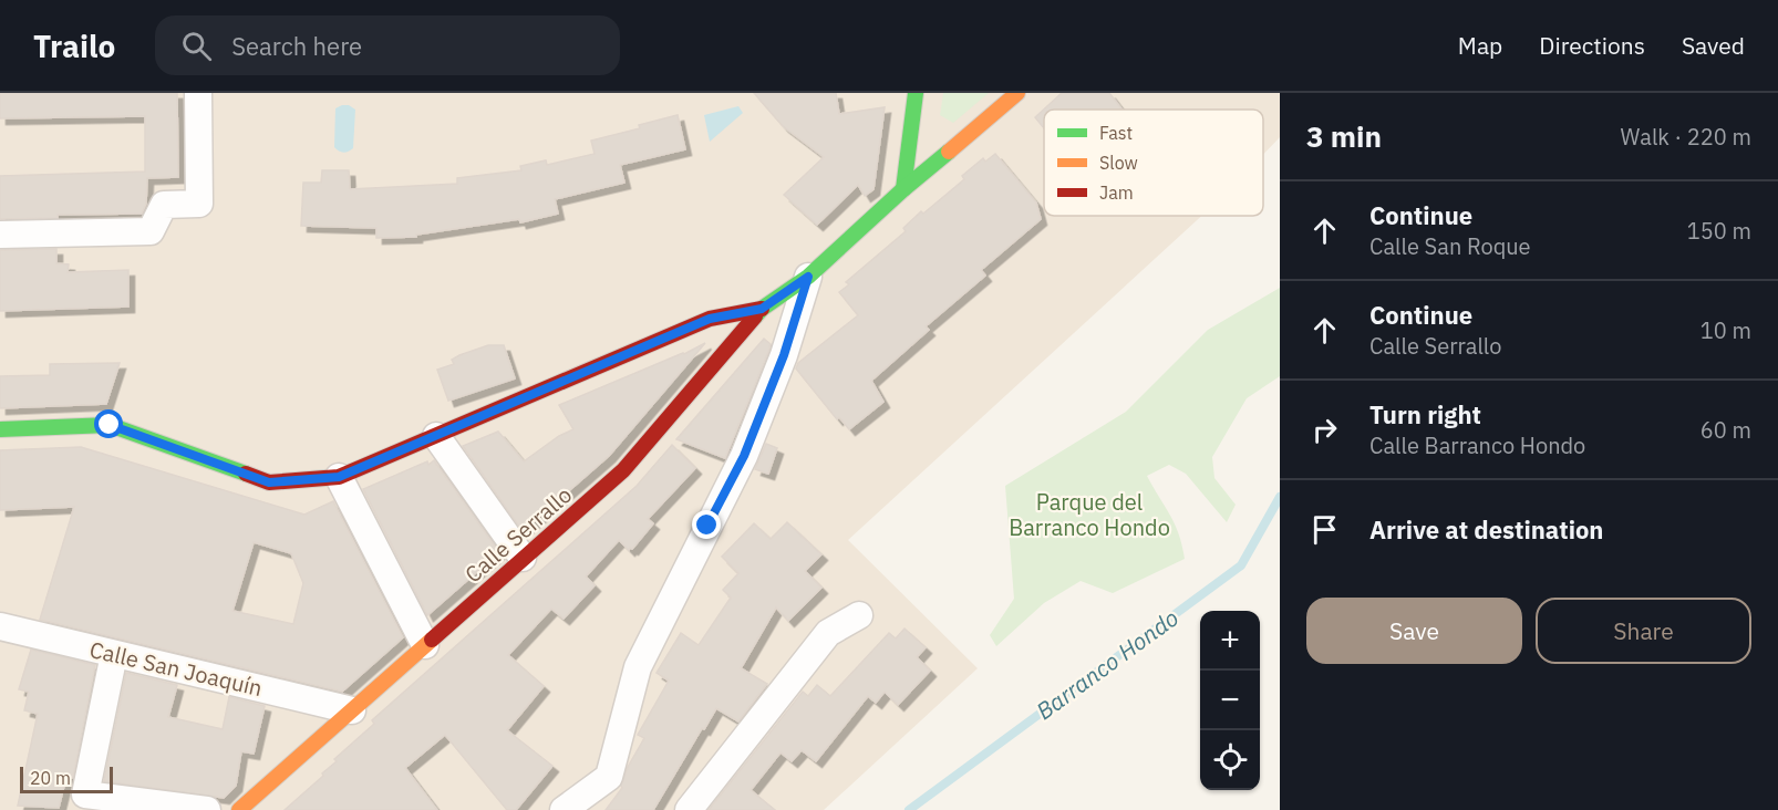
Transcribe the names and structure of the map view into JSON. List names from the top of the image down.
{
  "streets": {
    "street": ["Calle Serrallo", "Calle San Joaquín"]
  },
  "crossings": [
    ["Calle Serrallo", "Calle San Joaquín"]
  ],
  "water": ["Barranco Hondo"],
  "parks": ["Parque del Barranco Hondo"],
  "legend": ["Fast", "Slow", "Jam"],
  "scale_bar": "20 m",
  "page": {
    "header": "Trailo",
    "search": "Search here",
    "nav": ["Map", "Directions", "Saved"],
    "heading": ["3 min", "Walk · 220 m"],
    "list": [
      ["Continue", "Calle San Roque", "150 m"],
      ["Continue", "Calle Serrallo", "10 m"],
      ["Turn right", "Calle Barranco Hondo", "60 m"],
      "Arrive at destination"
    ],
    "buttons": ["Save", "Share"],
    "map_buttons": ["+", "−"],
    "scale": "20 m"
  }
}
